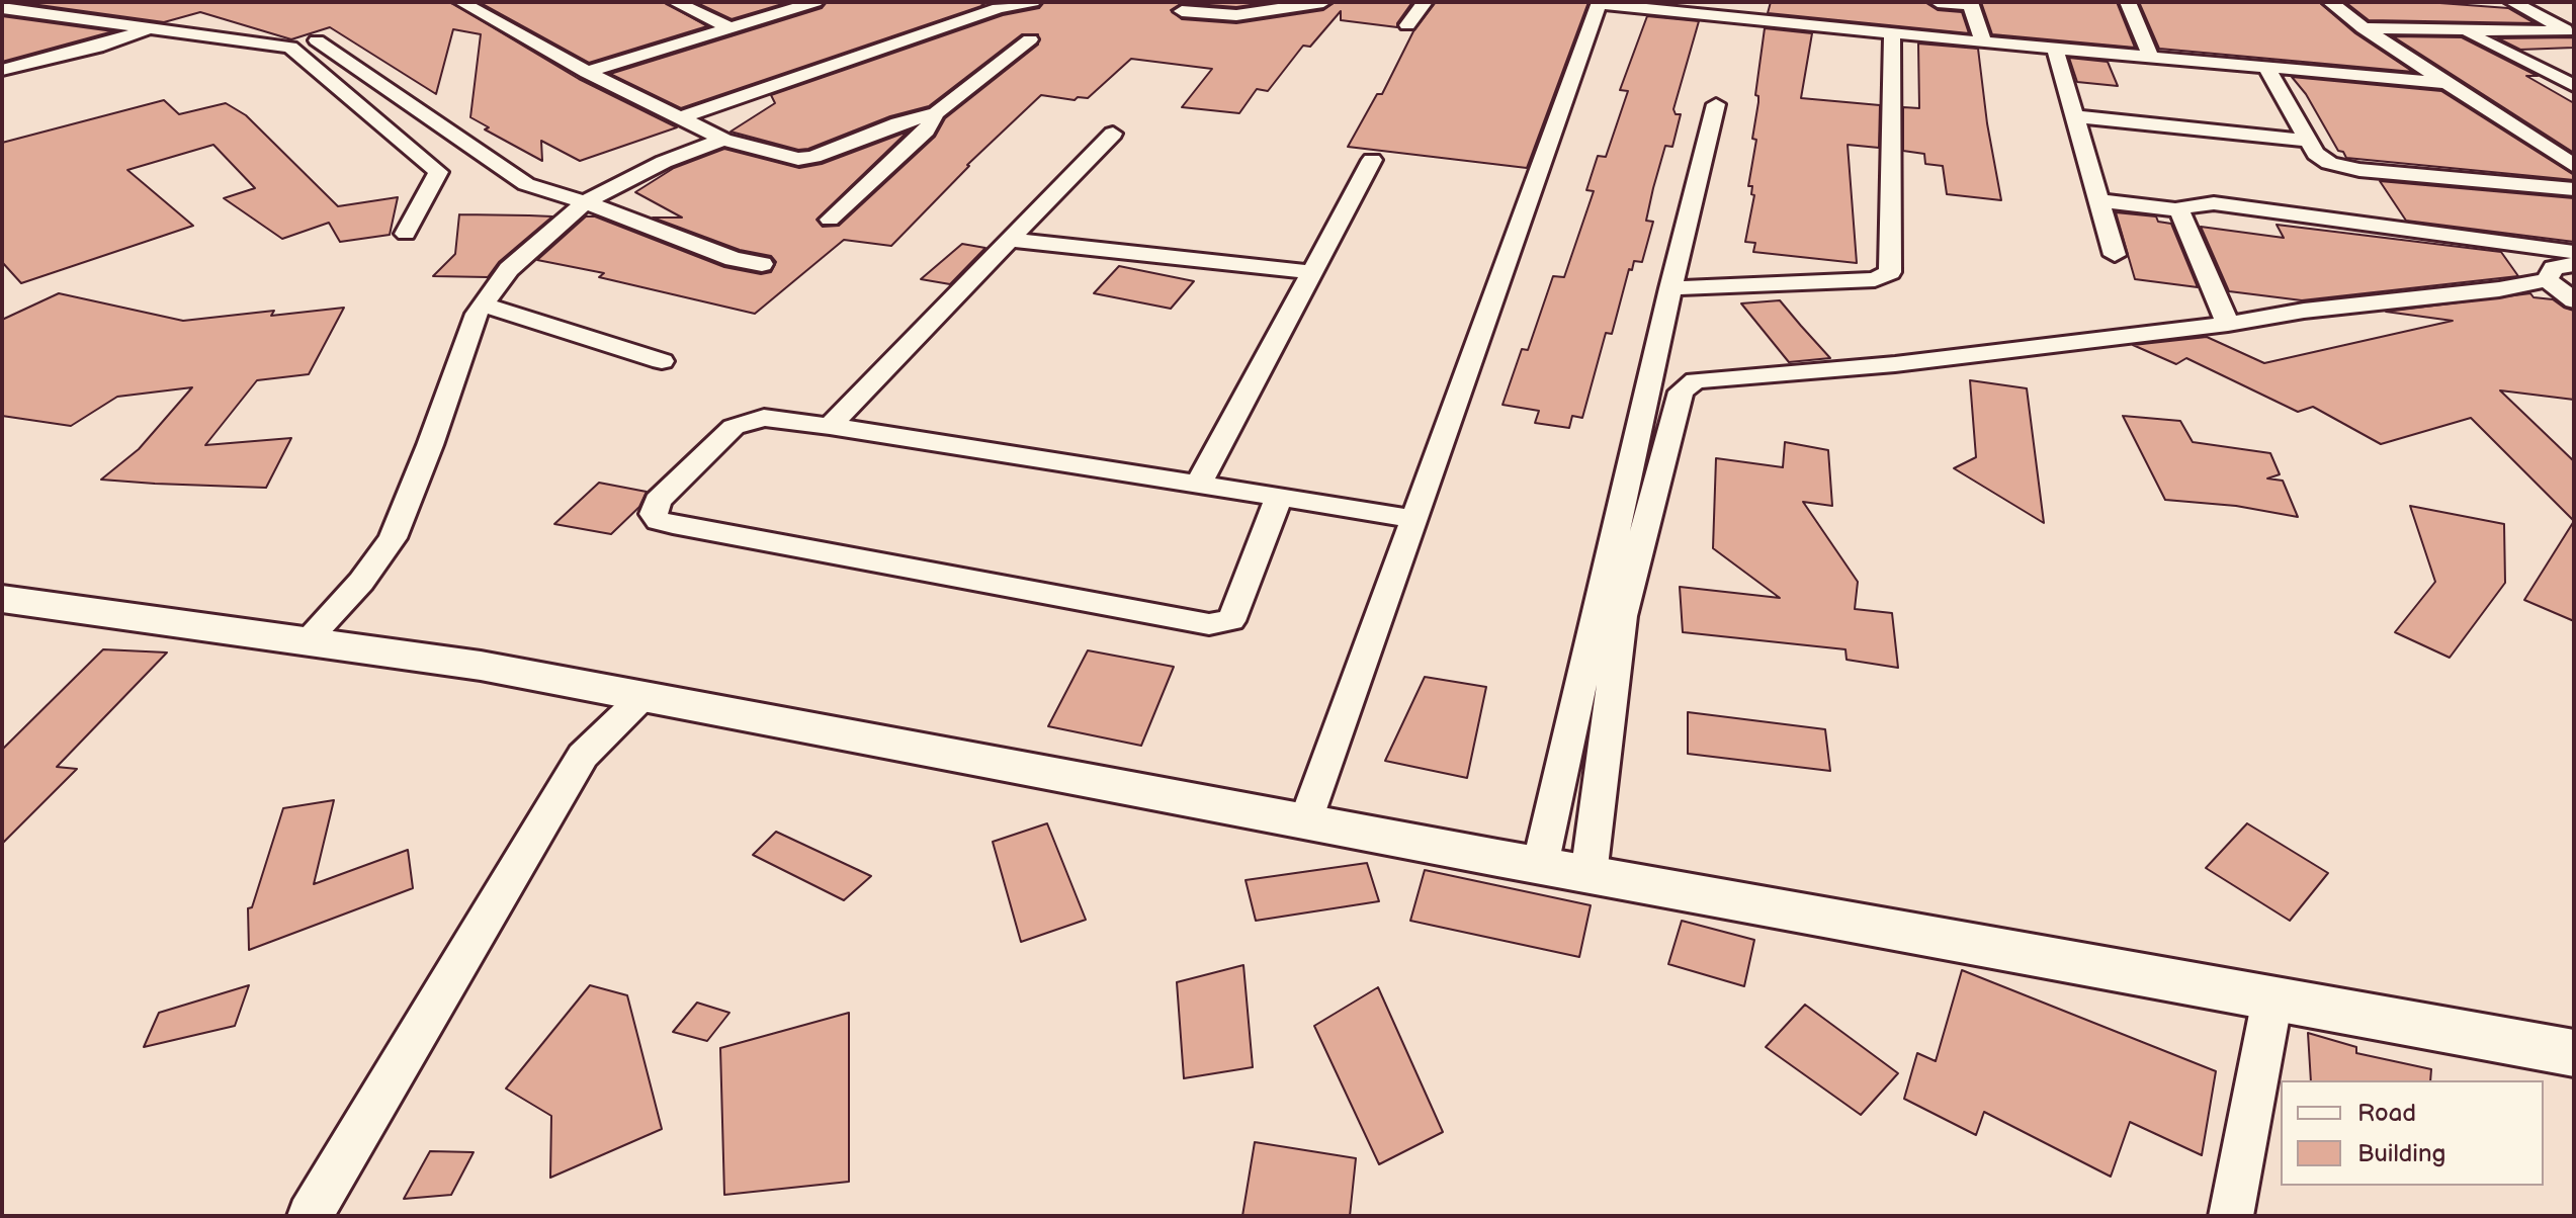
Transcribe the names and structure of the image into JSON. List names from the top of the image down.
{
  "legend": ["Road", "Building"]
}
